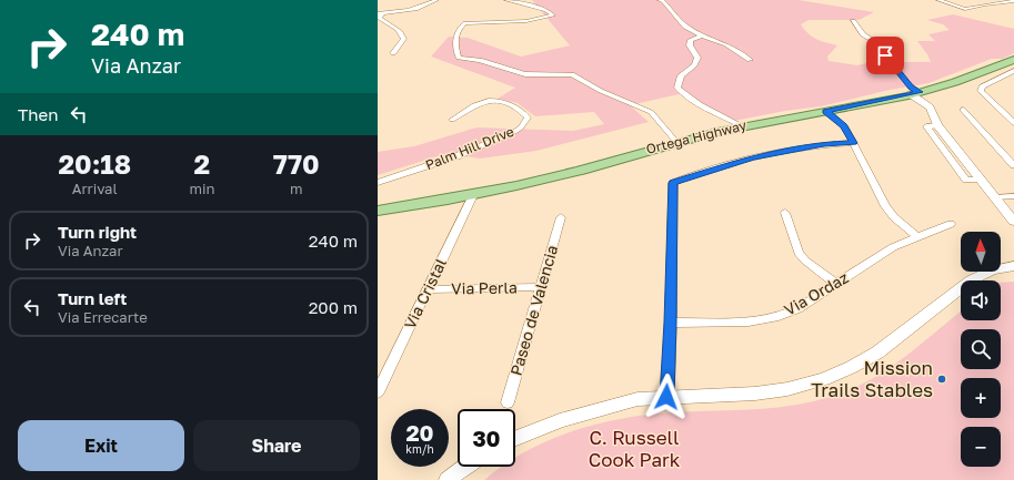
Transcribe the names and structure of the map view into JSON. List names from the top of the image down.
{
  "streets": {
    "main road": ["Ortega Highway"],
    "street": [
      "Palm Hill Drive",
      "Via Perla",
      "Via Cristal",
      "Via Ordaz",
      "Paseo de Valencia"
    ]
  },
  "crossings": [
    ["Ortega Highway", "Via Cristal"],
    ["Via Perla", "Via Cristal"],
    ["Via Perla", "Paseo de Valencia"]
  ],
  "parks": ["C. Russell Cook Park"],
  "places": ["Mission Trails Stables"],
  "north": "top",
  "page": {
    "turn": ["240 m", "Via Anzar"],
    "then": "Then",
    "eta": [
      "20:18",
      "Arrival",
      "2",
      "min",
      "770",
      "m"
    ],
    "list": [
      {
        "name": "Turn right",
        "note": "Via Anzar",
        "value": "240 m"
      },
      {
        "name": "Turn left",
        "note": "Via Errecarte",
        "value": "200 m"
      }
    ],
    "map_buttons": ["+", "−"],
    "speed": "20 km/h",
    "limit": "30",
    "buttons": ["Exit", "Share"]
  }
}
